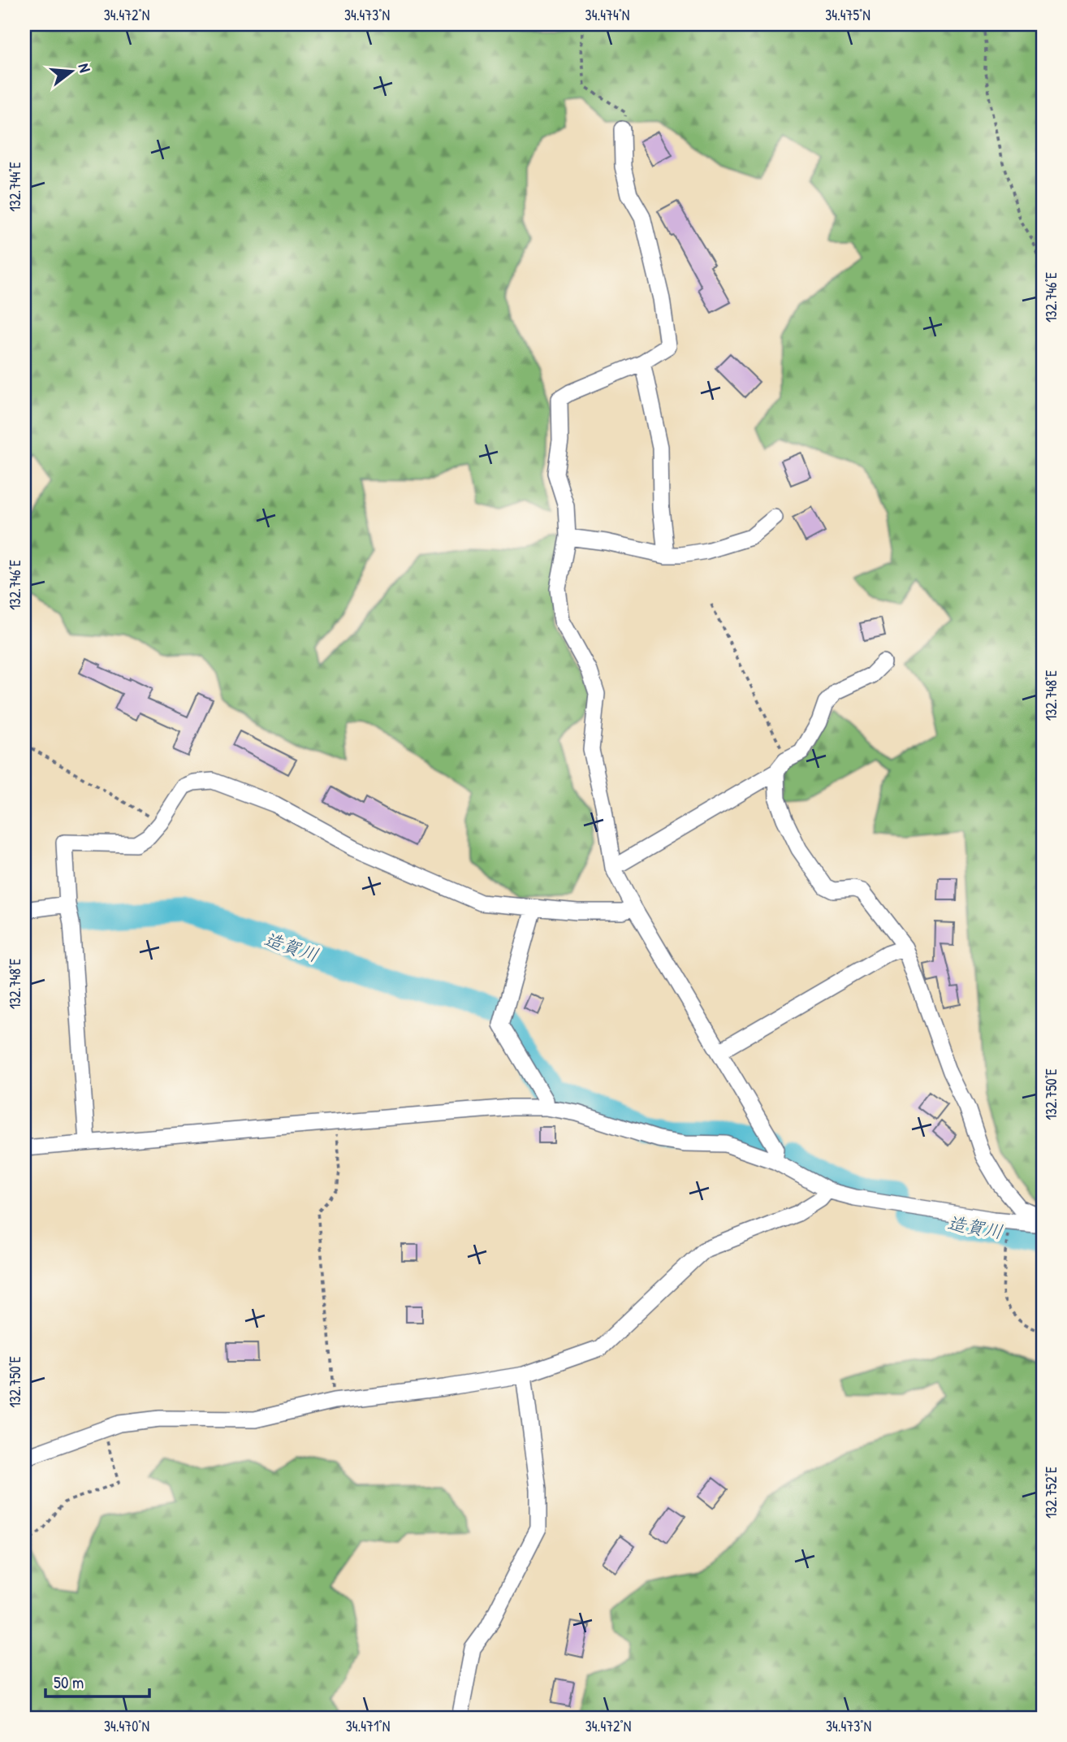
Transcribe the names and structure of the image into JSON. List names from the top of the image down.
{
  "water": ["造賀川"],
  "scale_bar": "50 m",
  "north": "right",
  "coordinates": [
    "34.472°N",
    "34.473°N",
    "34.474°N",
    "34.475°N",
    "132.744°E",
    "132.746°E",
    "132.748°E",
    "132.750°E",
    "132.752°E",
    "34.470°N",
    "34.471°N"
  ]
}
